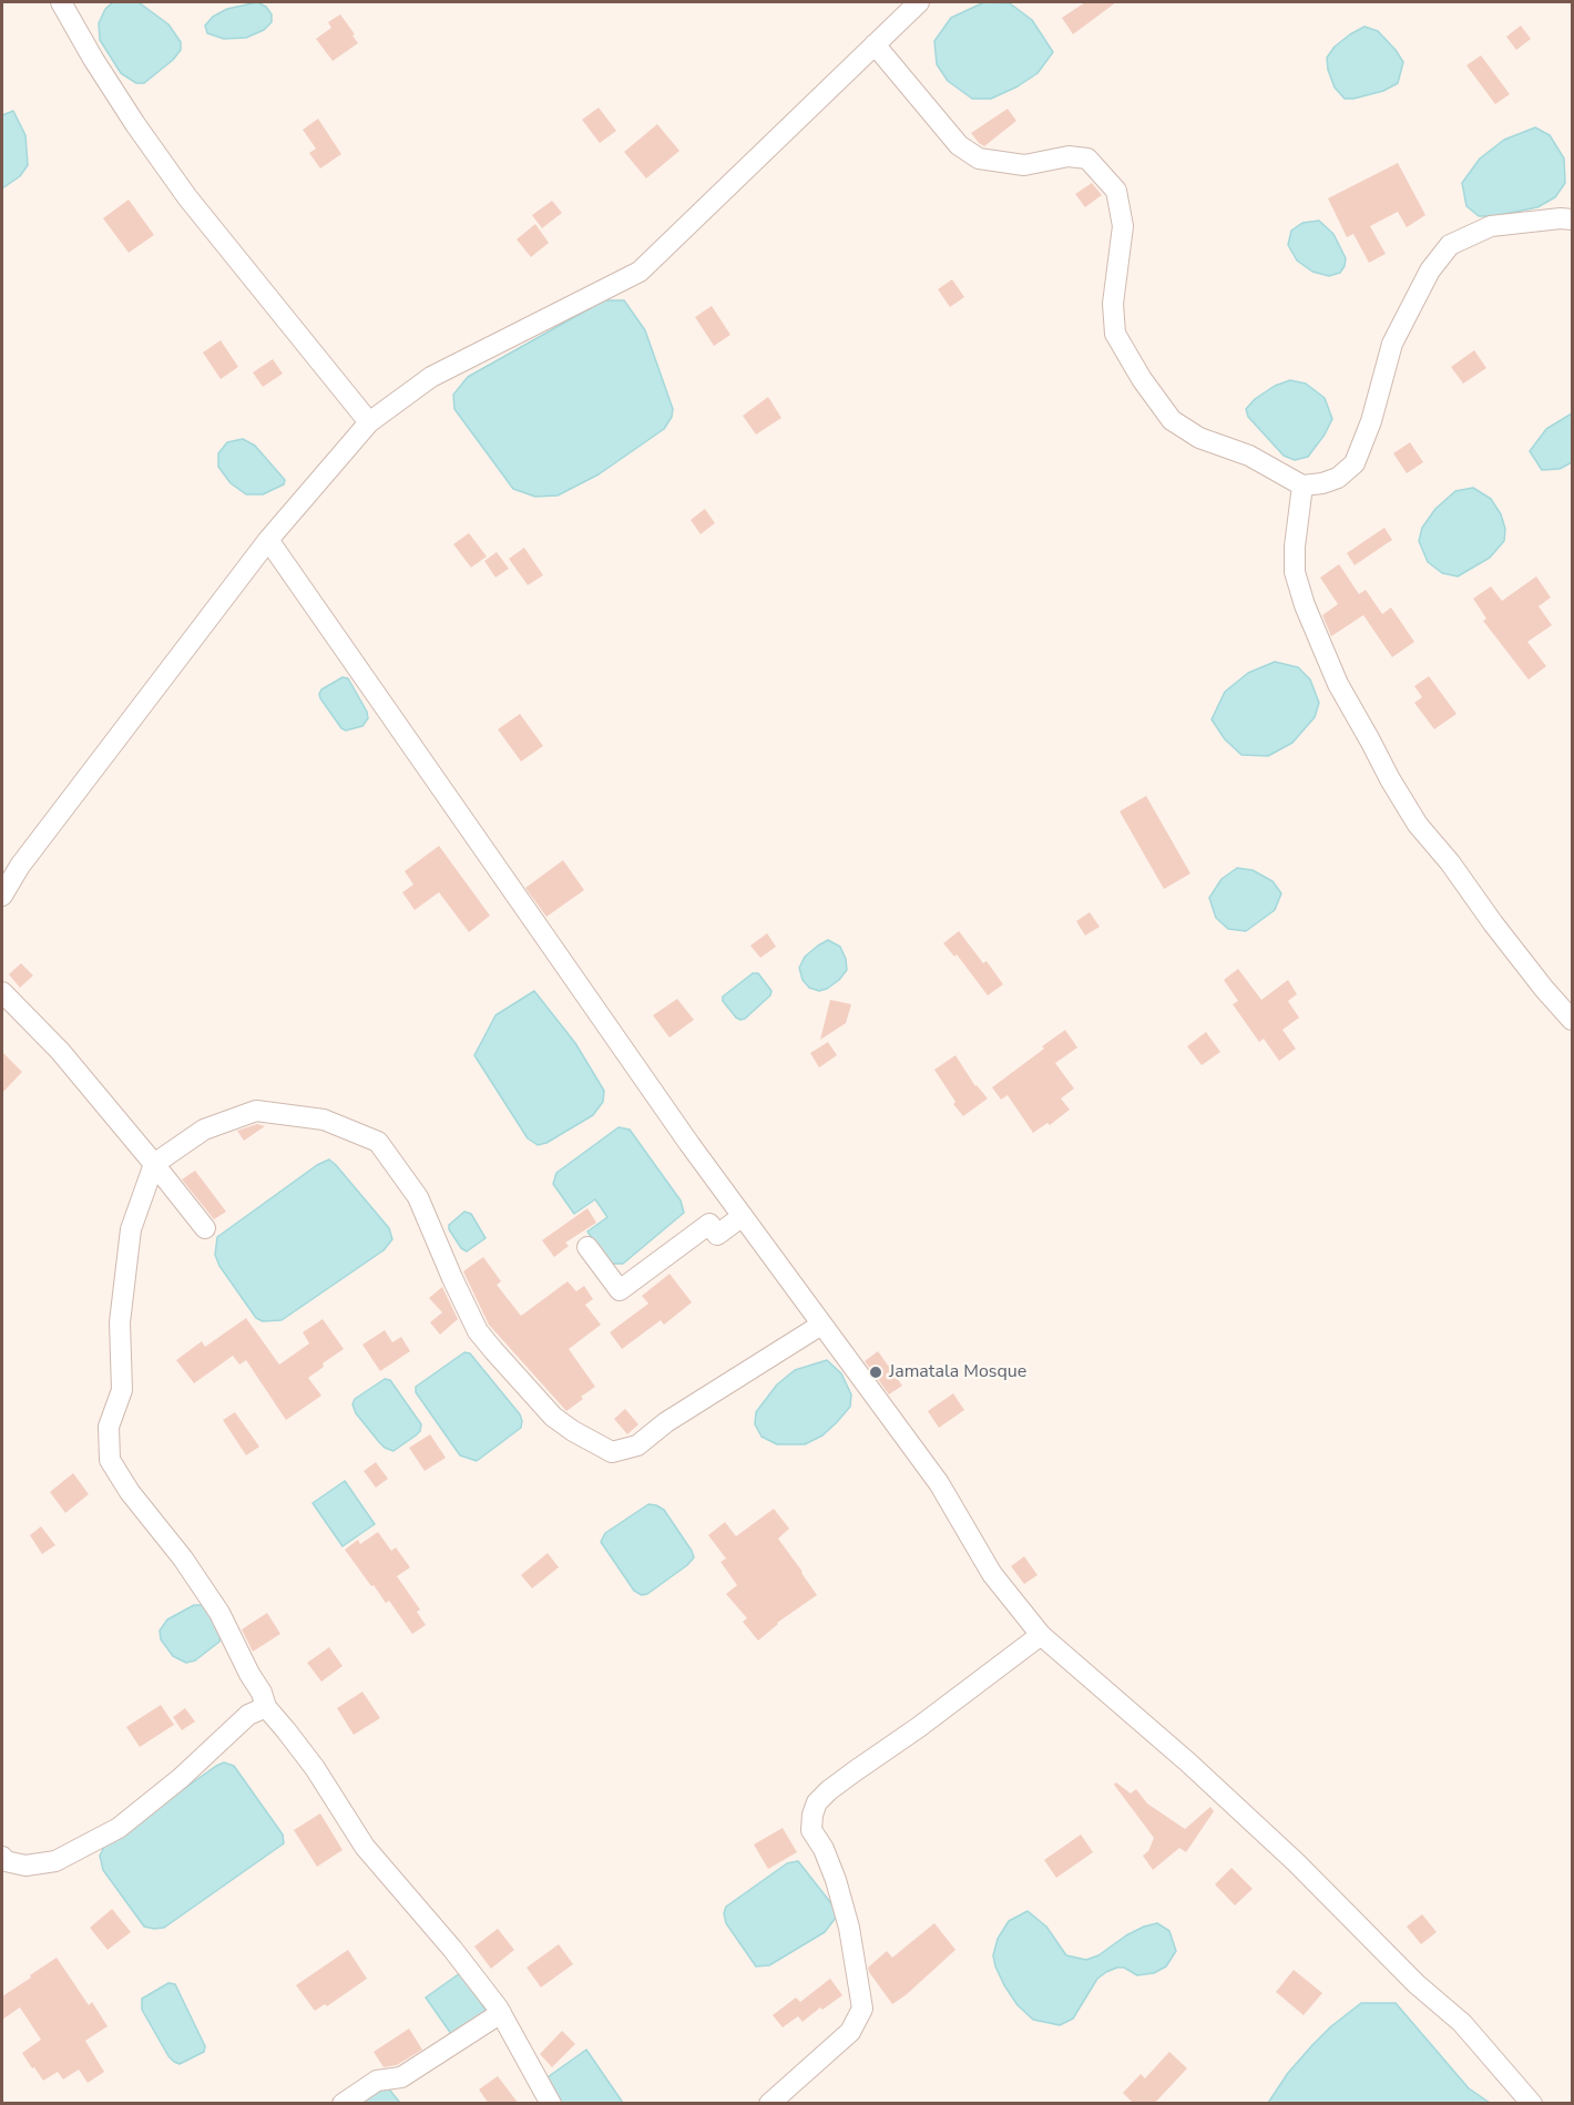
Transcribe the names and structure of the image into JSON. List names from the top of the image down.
{
  "places": ["Jamatala Mosque"]
}
